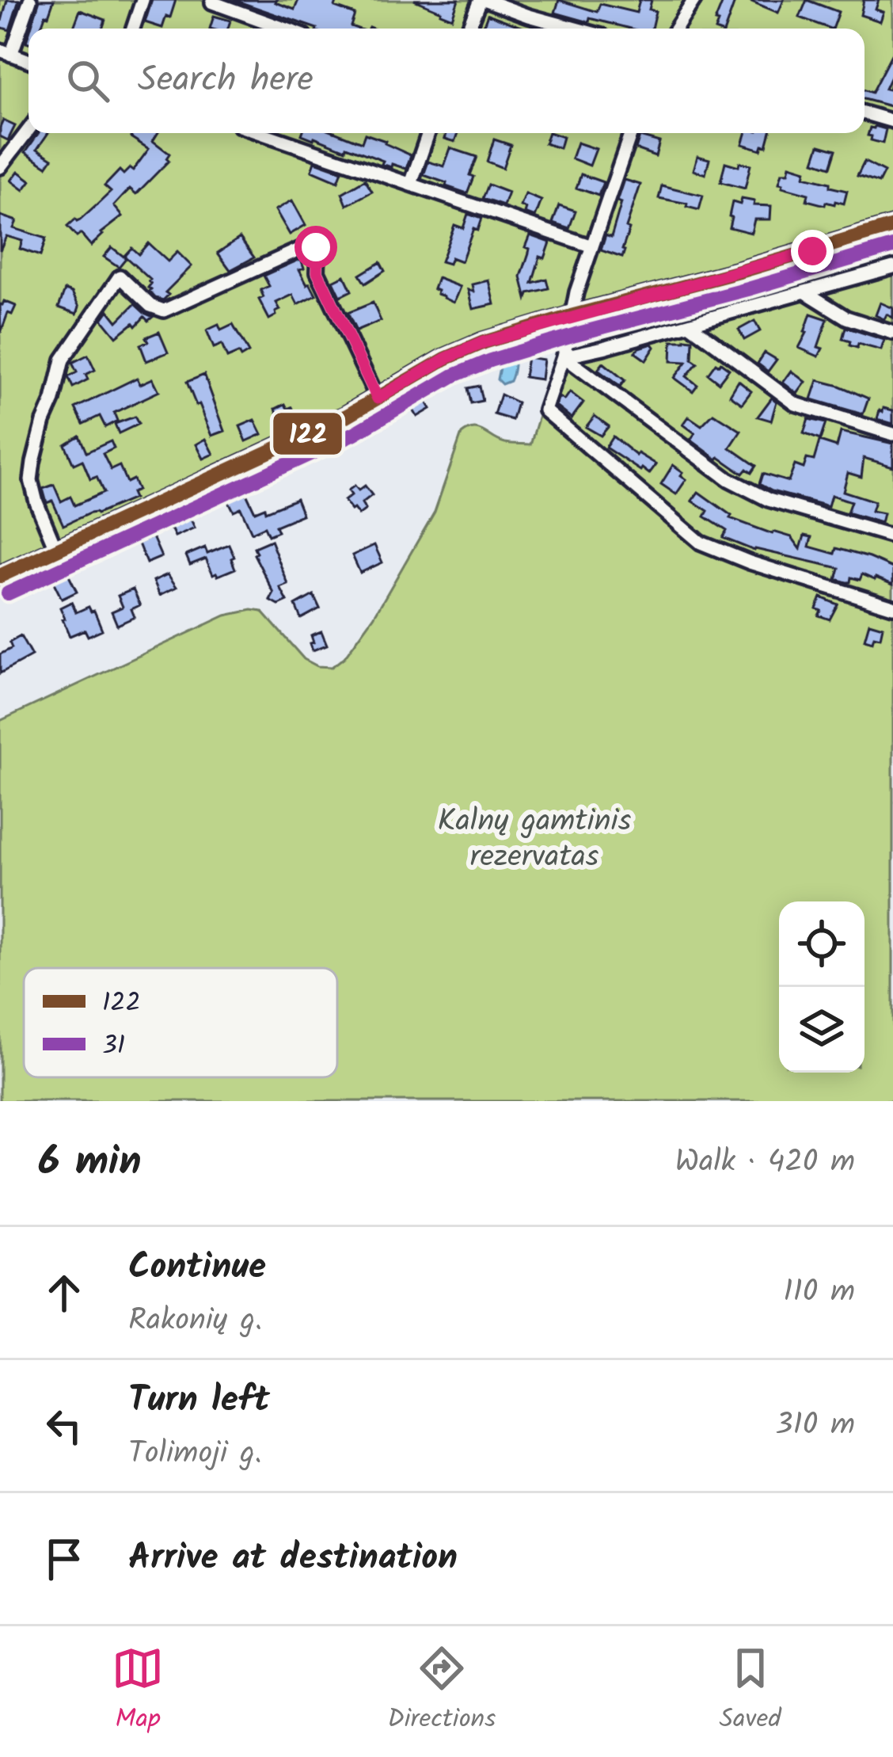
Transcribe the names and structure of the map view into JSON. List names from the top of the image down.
{
  "parks": ["Kalnų gamtinis rezervatas"],
  "lines": ["transit line 122", "transit line 31"],
  "legend": ["122", "31"],
  "page": {
    "search": "Search here",
    "heading": ["6 min", "Walk · 420 m"],
    "list": [
      ["Continue", "Rakonių g.", "110 m"],
      ["Turn left", "Tolimoji g.", "310 m"],
      "Arrive at destination"
    ],
    "nav": ["Map", "Directions", "Saved"]
  }
}
